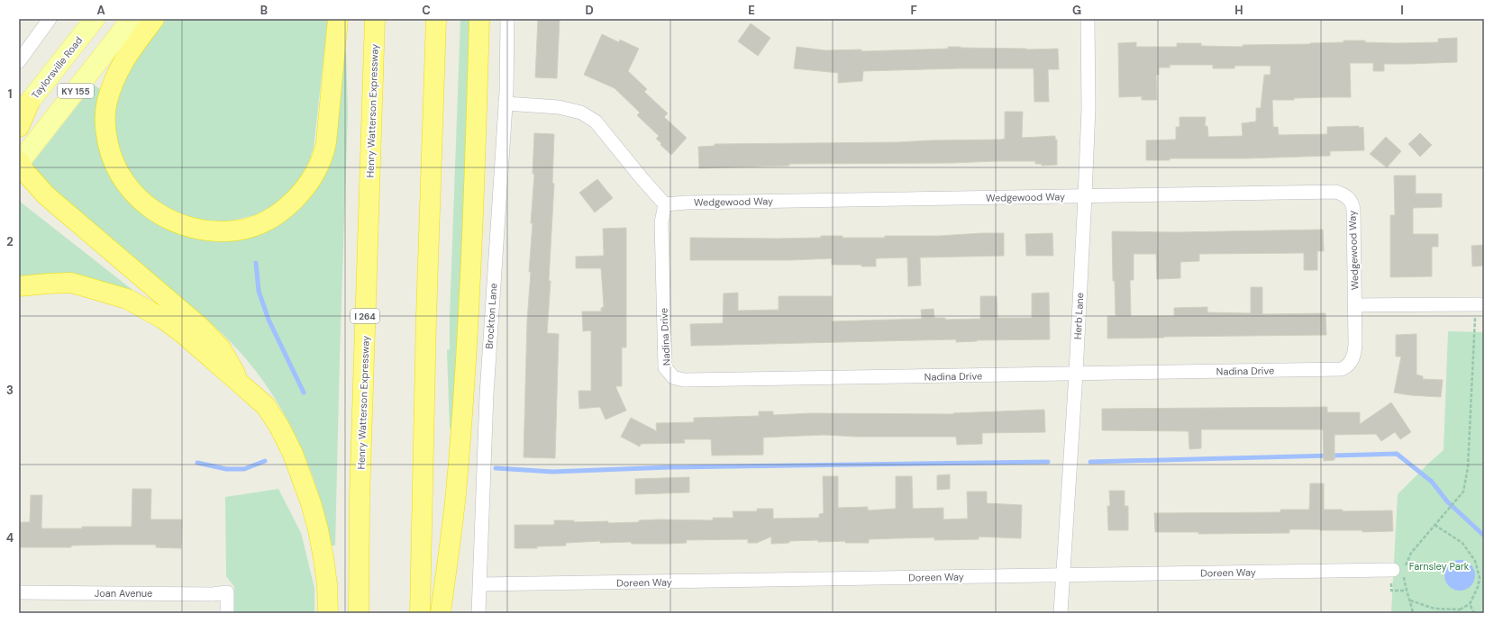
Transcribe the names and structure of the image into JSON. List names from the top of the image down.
{
  "streets": {
    "highway": ["Henry Watterson Expressway", "I 264"],
    "main road": ["Taylorsville Road", "KY 155"],
    "street": [
      "Wedgewood Way",
      "Brockton Lane",
      "Herb Lane",
      "Nadina Drive",
      "Doreen Way",
      "Joan Avenue"
    ]
  },
  "crossings": [
    ["Wedgewood Way", "Herb Lane"],
    ["Wedgewood Way", "Nadina Drive"],
    ["Brockton Lane", "Doreen Way"],
    ["Herb Lane", "Nadina Drive"],
    ["Herb Lane", "Doreen Way"]
  ],
  "parks": ["Farnsley Park"],
  "grid": {
    "columns": [
      "A",
      "B",
      "C",
      "D",
      "E",
      "F",
      "G",
      "H",
      "I"
    ],
    "rows": [
      "1",
      "2",
      "3",
      "4"
    ]
  }
}
